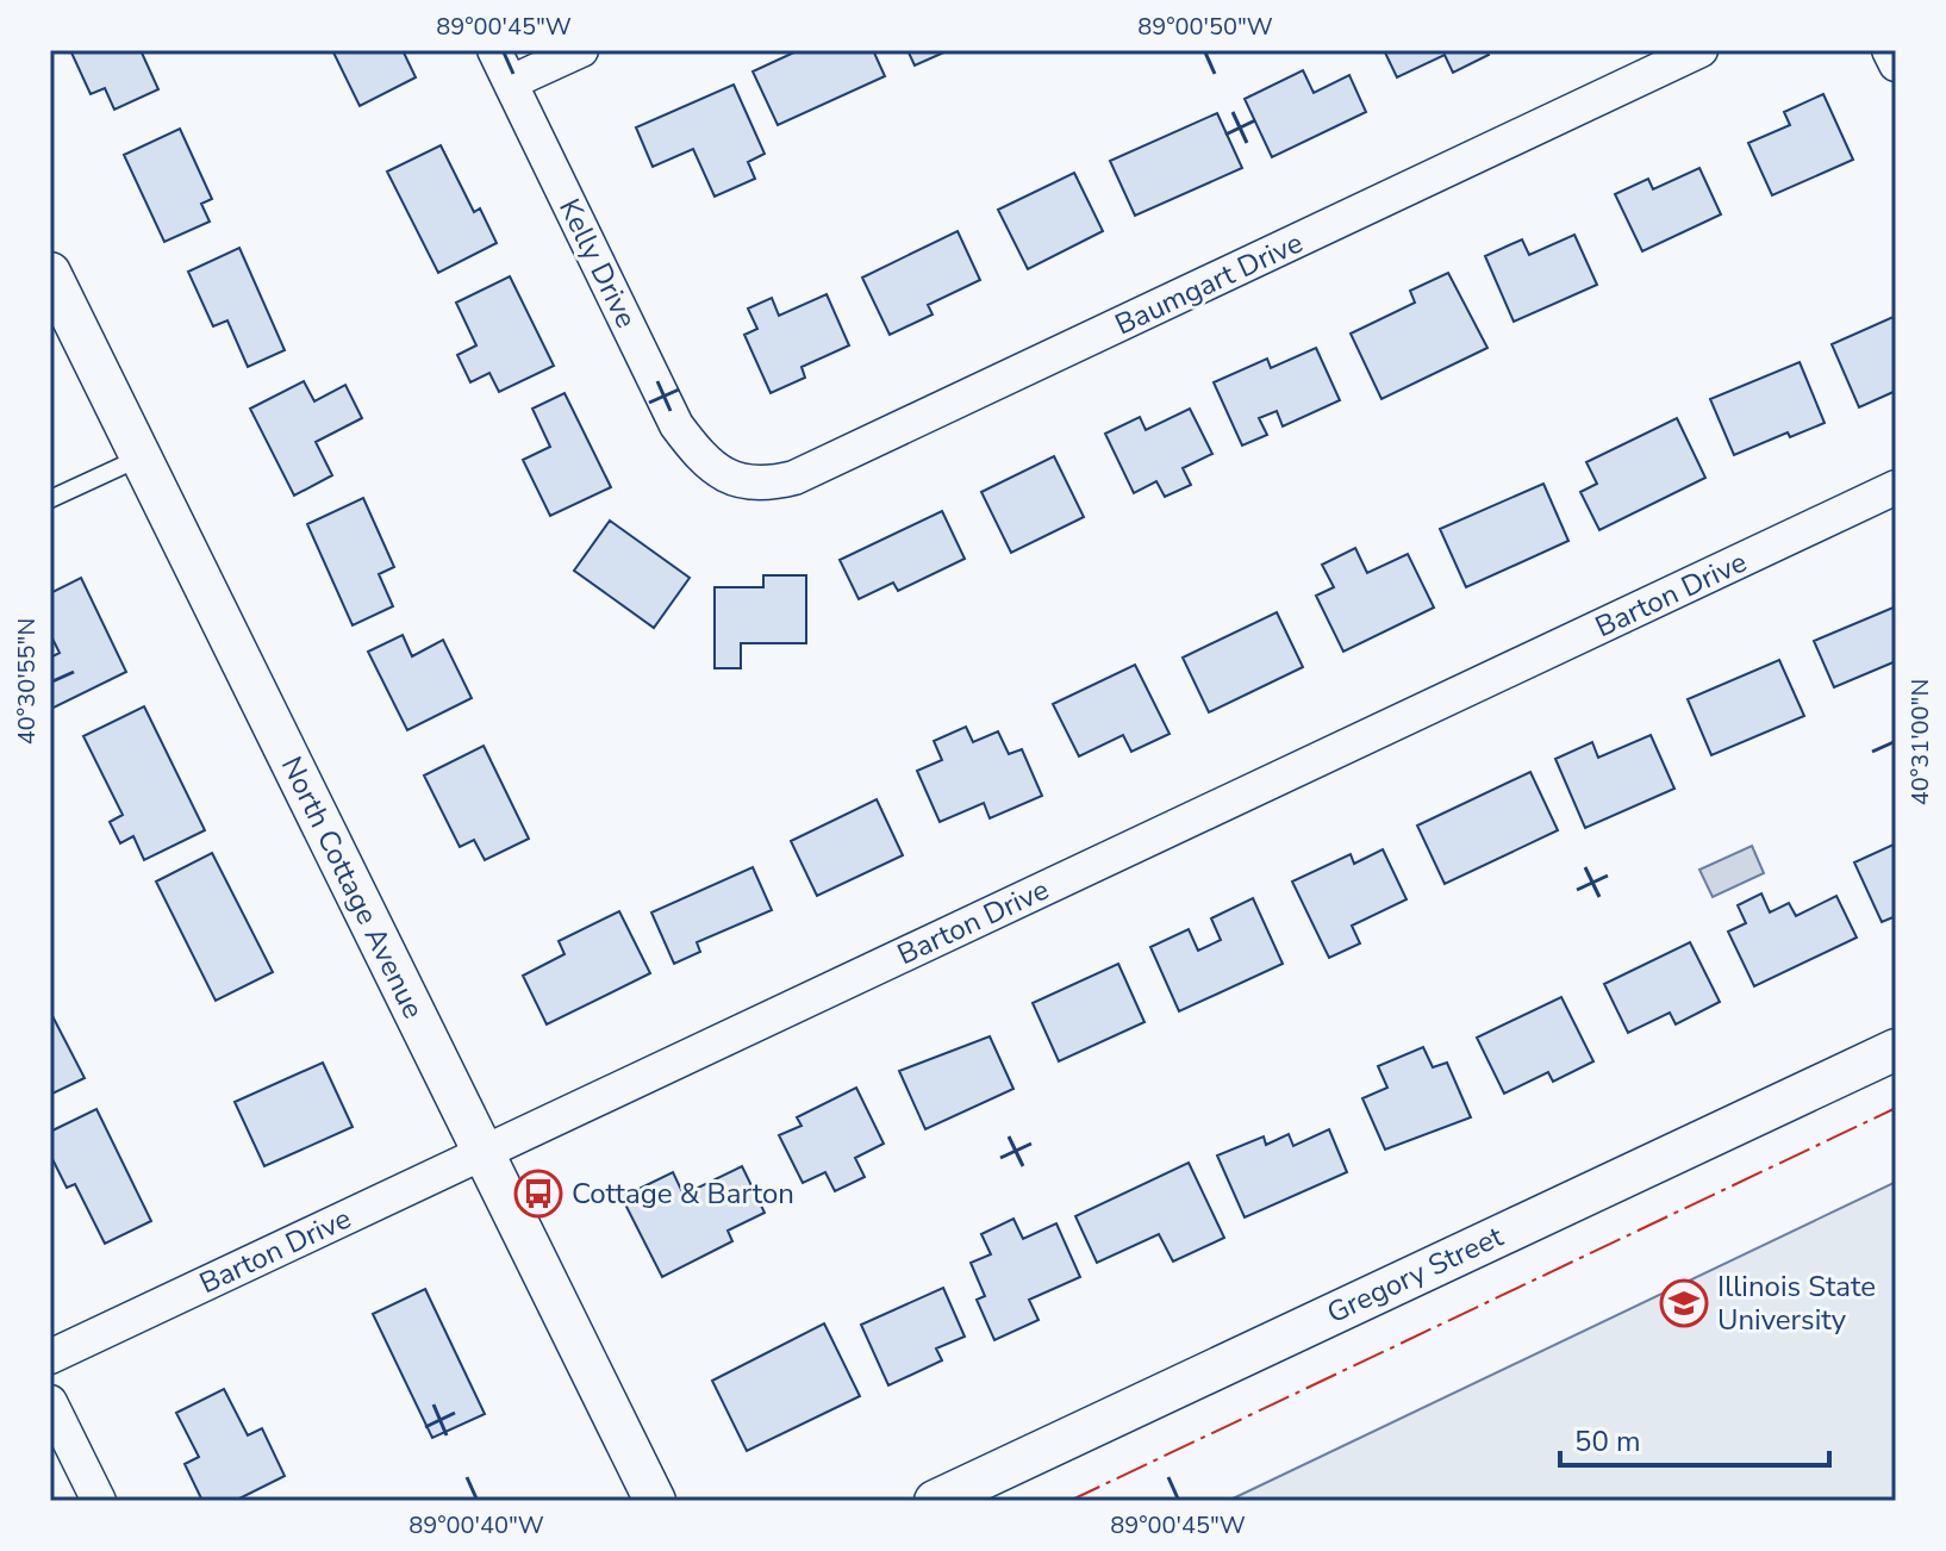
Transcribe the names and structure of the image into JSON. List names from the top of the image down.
{
  "streets": {
    "street": [
      "Kelly Drive",
      "Baumgart Drive",
      "Barton Drive",
      "North Cottage Avenue",
      "Gregory Street"
    ]
  },
  "crossings": [
    ["Kelly Drive", "Baumgart Drive"],
    ["Barton Drive", "North Cottage Avenue"]
  ],
  "places": {
    "bus stop": ["Cottage & Barton"],
    "school or university": ["Illinois State University"]
  },
  "scale_bar": "50 m",
  "coordinates": [
    "89°00'45\"W",
    "89°00'50\"W",
    "40°30'55\"N",
    "40°31'00\"N",
    "89°00'40\"W"
  ]
}
